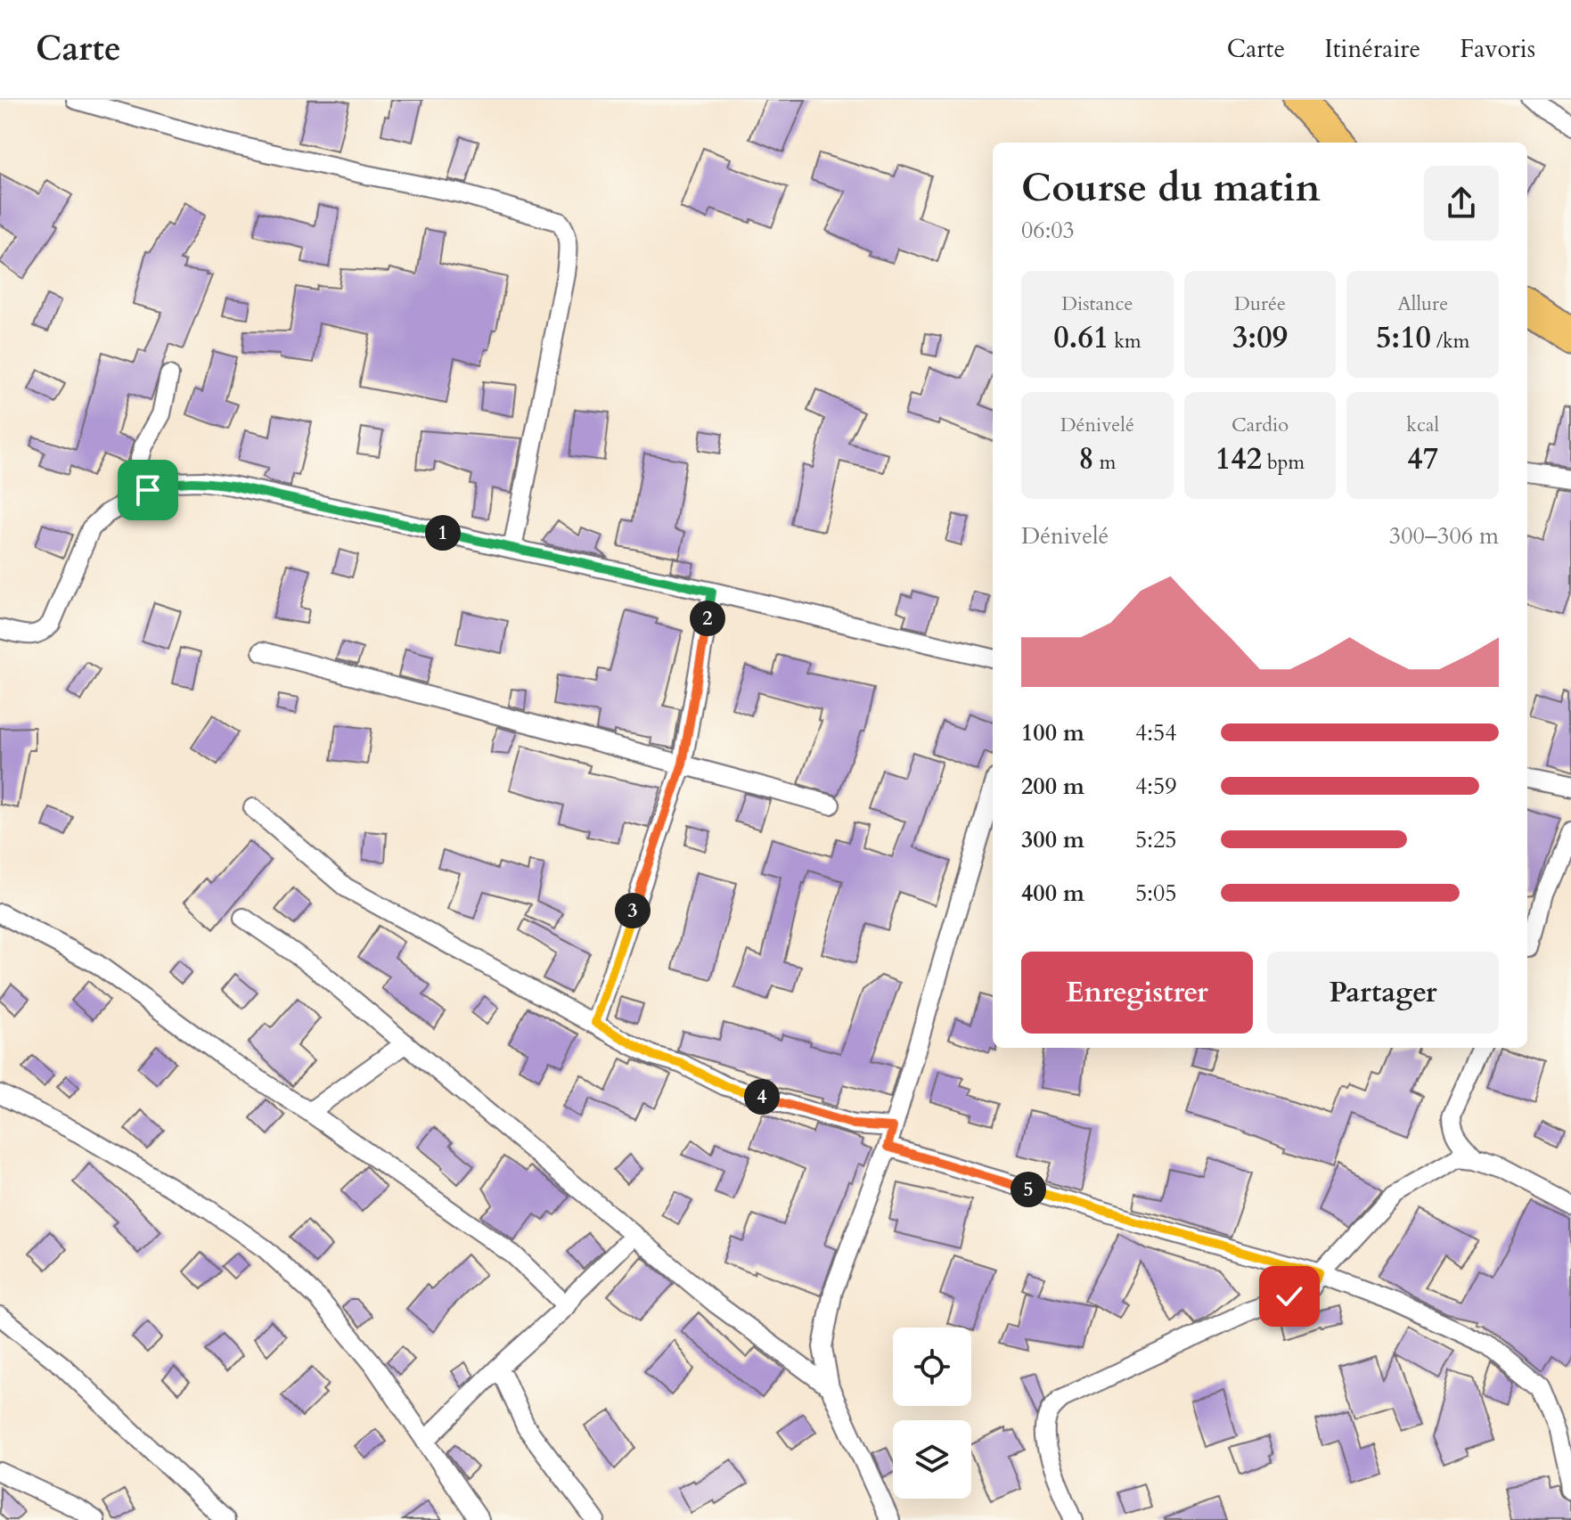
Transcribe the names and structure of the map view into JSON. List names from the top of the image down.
{
  "page": {
    "header": "Carte",
    "nav": ["Carte", "Itinéraire", "Favoris"],
    "heading": ["Course du matin", "06:03"],
    "stats": [
      ["Distance", "0.61 km"],
      ["Durée", "3:09"],
      ["Allure", "5:10 /km"],
      ["Dénivelé", "8 m"],
      ["Cardio", "142 bpm"],
      ["kcal", "47"]
    ],
    "chart": ["Dénivelé", "300–306 m"],
    "pins": [
      "1",
      "2",
      "3",
      "4",
      "5"
    ],
    "list": [
      {
        "name": "100 m",
        "note": "4:54"
      },
      {
        "name": "200 m",
        "note": "4:59"
      },
      {
        "name": "300 m",
        "note": "5:25"
      },
      {
        "name": "400 m",
        "note": "5:05"
      }
    ],
    "buttons": ["Enregistrer", "Partager"]
  }
}
